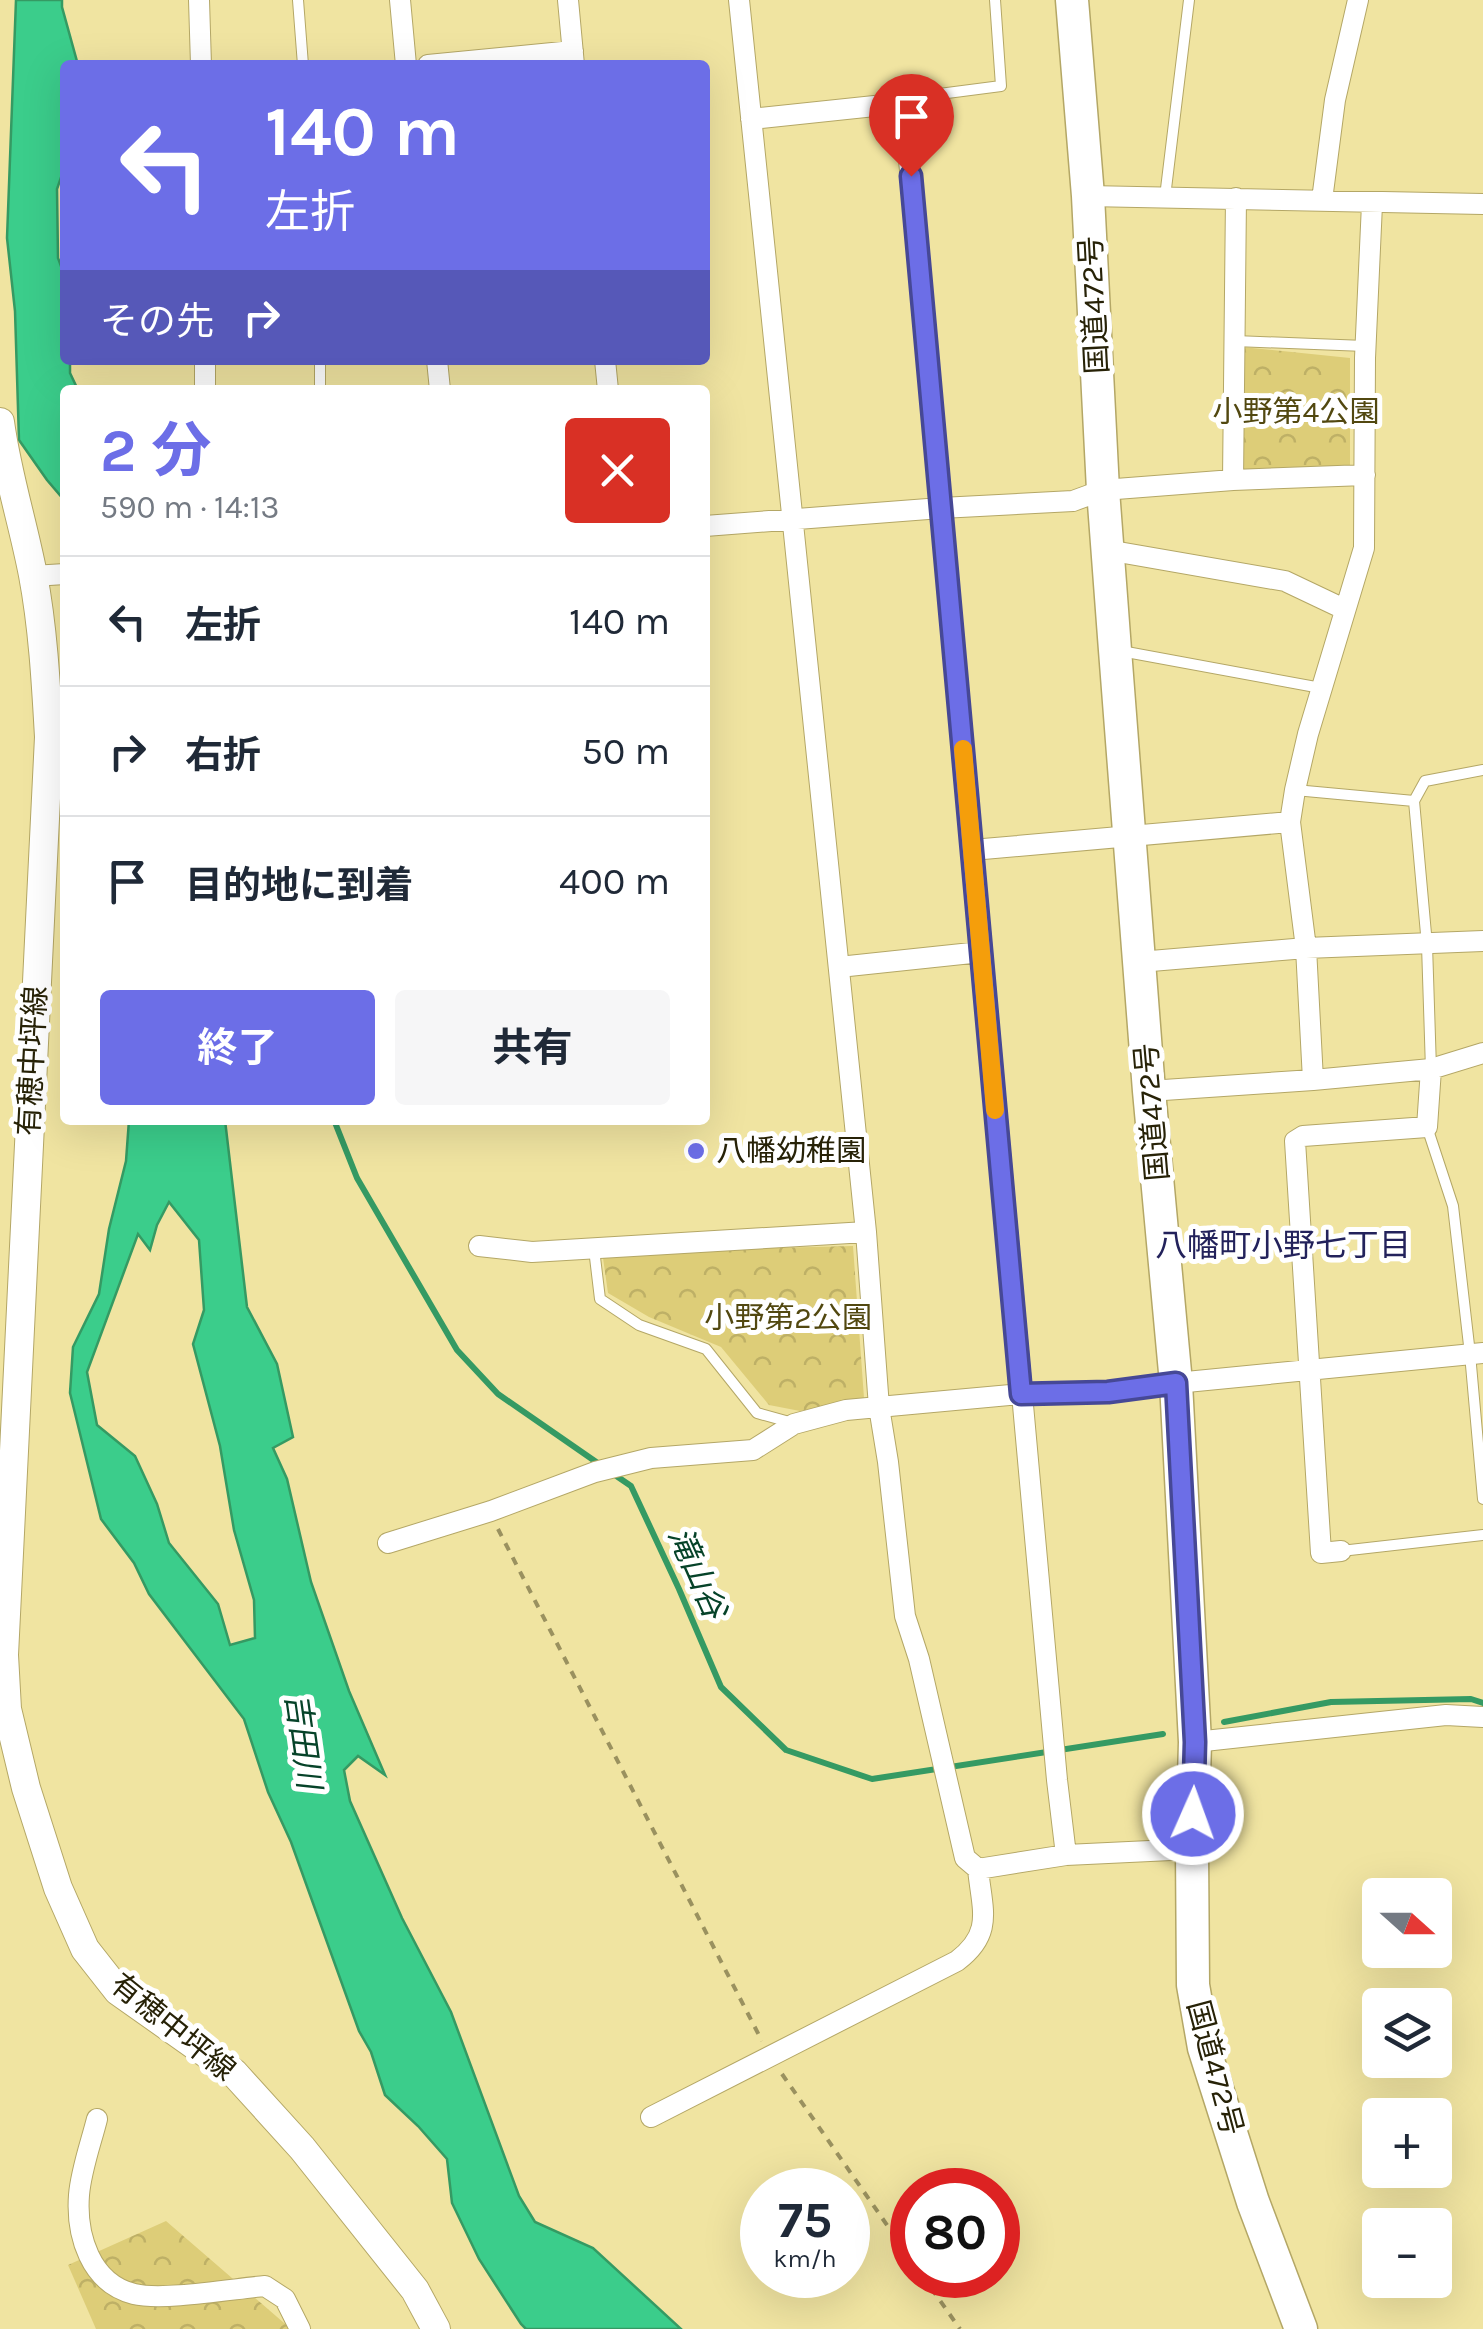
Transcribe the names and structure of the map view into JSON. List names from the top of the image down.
{
  "streets": {
    "highway": ["国道472号"],
    "main road": ["有穂中坪線"]
  },
  "districts": ["八幡町小野七丁目"],
  "water": ["滝山谷", "吉田川"],
  "parks": ["小野第4公園", "小野第2公園"],
  "places": ["八幡幼稚園"],
  "north": "right",
  "page": {
    "turn": ["140 m", "左折"],
    "then": "その先",
    "heading": ["2 分", "590 m · 14:13"],
    "list": [
      {
        "name": "左折",
        "value": "140 m"
      },
      {
        "name": "右折",
        "value": "50 m"
      },
      {
        "name": "目的地に到着",
        "value": "400 m"
      }
    ],
    "buttons": ["終了", "共有"],
    "map_buttons": ["+", "−"],
    "speed": "75 km/h",
    "limit": "80"
  }
}
